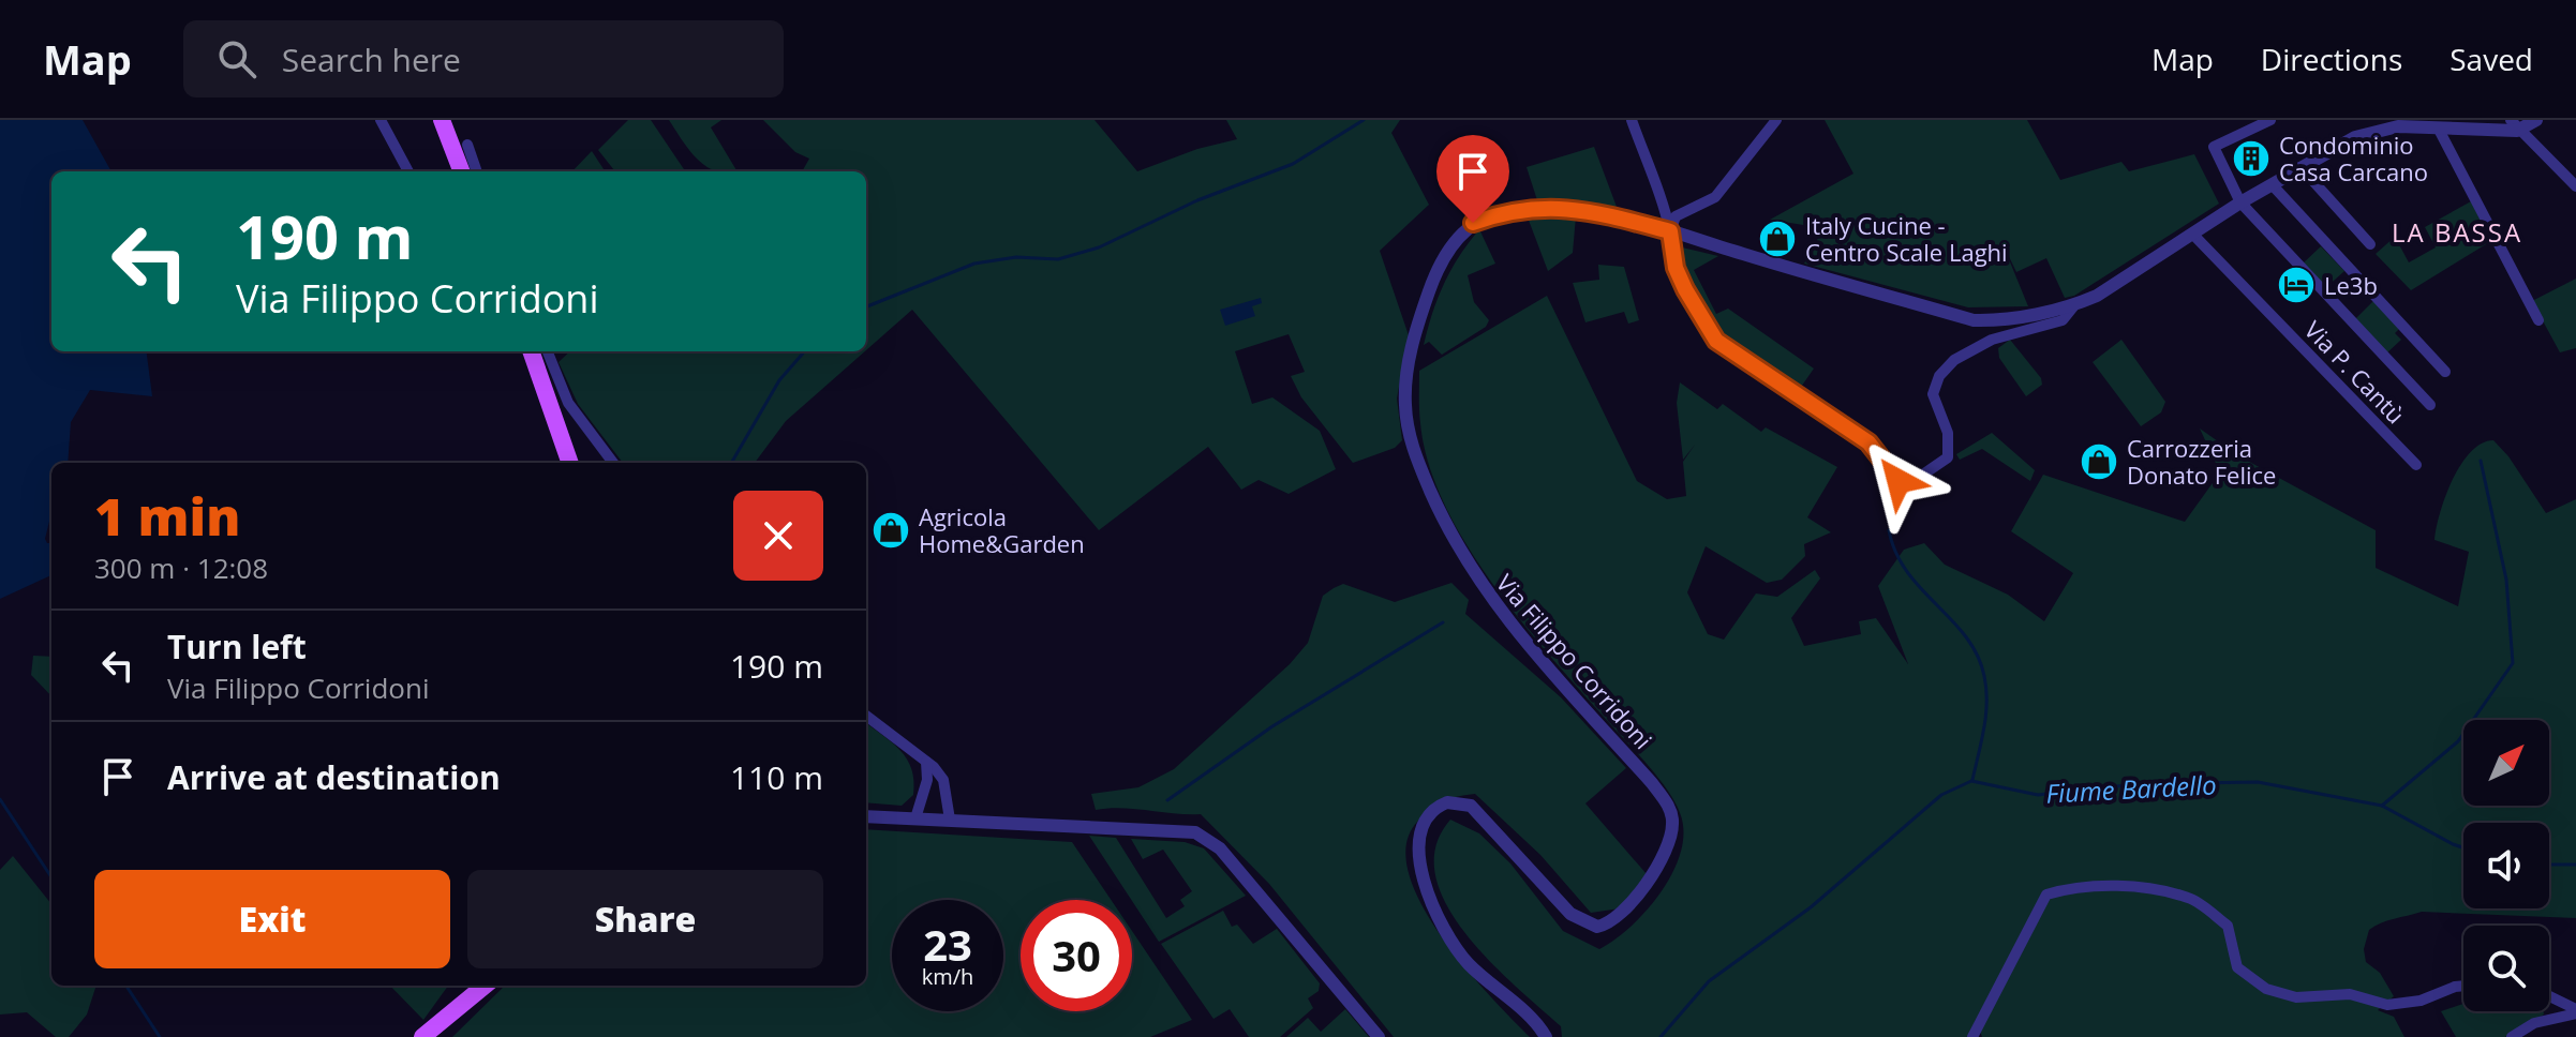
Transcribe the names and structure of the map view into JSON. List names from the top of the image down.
{
  "streets": {
    "street": ["Via P. Cantù", "Via Filippo Corridoni"]
  },
  "crossings": [
    ["Via P. Cantù", "Via Filippo Corridoni"]
  ],
  "districts": ["LA BASSA"],
  "water": ["Fiume Bardello"],
  "places": {
    "building": ["Condominio Casa Carcano"],
    "shop": ["Italy Cucine - Centro Scale Laghi", "Carrozzeria Donato Felice", "Agricola Home&Garden"],
    "hotel": ["Le3b"]
  },
  "north": "top right",
  "page": {
    "header": "Map",
    "search": "Search here",
    "nav": ["Map", "Directions", "Saved"],
    "turn": ["190 m", "Via Filippo Corridoni"],
    "heading": ["1 min", "300 m · 12:08"],
    "list": [
      {
        "name": "Turn left",
        "note": "Via Filippo Corridoni",
        "value": "190 m"
      },
      {
        "name": "Arrive at destination",
        "value": "110 m"
      }
    ],
    "buttons": ["Exit", "Share"],
    "speed": "23 km/h",
    "limit": "30"
  }
}
